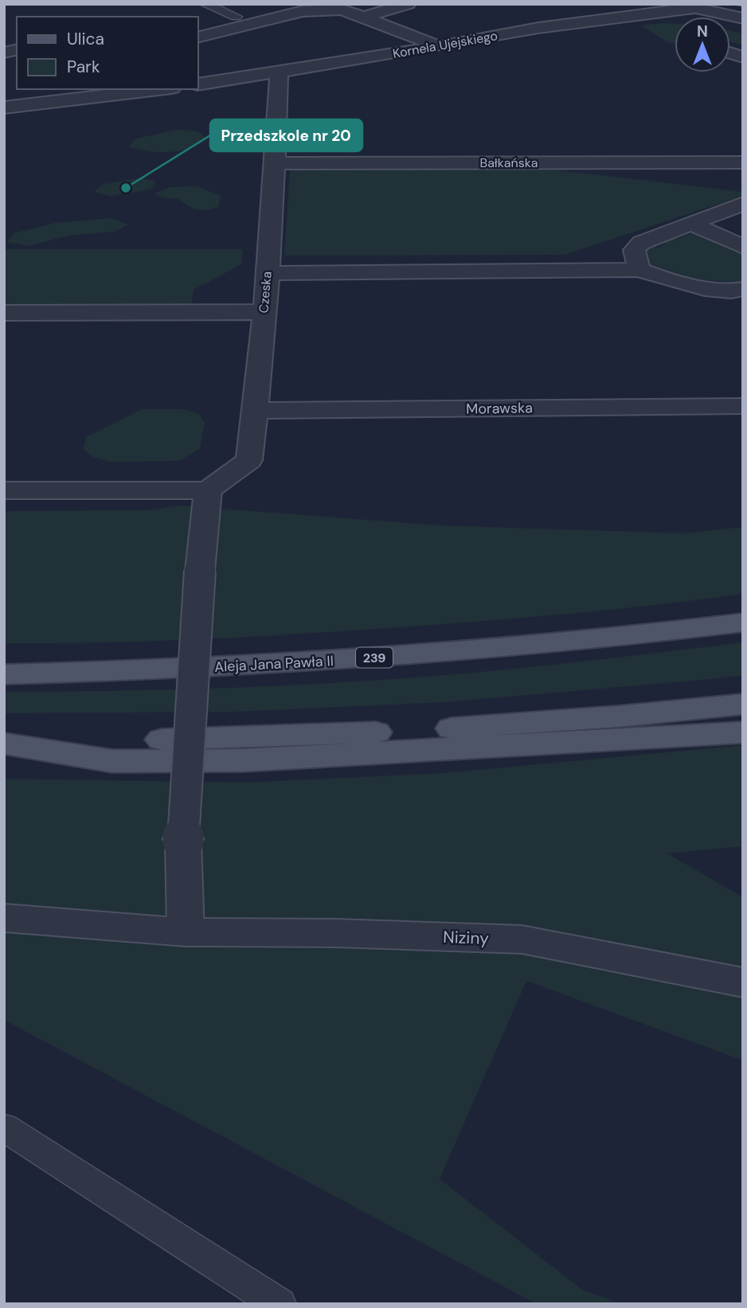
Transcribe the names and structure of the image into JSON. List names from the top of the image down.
{
  "streets": {
    "main road": ["239", "Aleja Jana Pawła II"],
    "street": [
      "Kornela Ujejskiego",
      "Bałkańska",
      "Czeska",
      "Morawska",
      "Niziny"
    ]
  },
  "crossings": [
    ["Kornela Ujejskiego", "Czeska"],
    ["Bałkańska", "Czeska"],
    ["Czeska", "Morawska"]
  ],
  "places": ["Przedszkole nr 20"],
  "legend": ["Ulica", "Park"],
  "north": "top"
}
